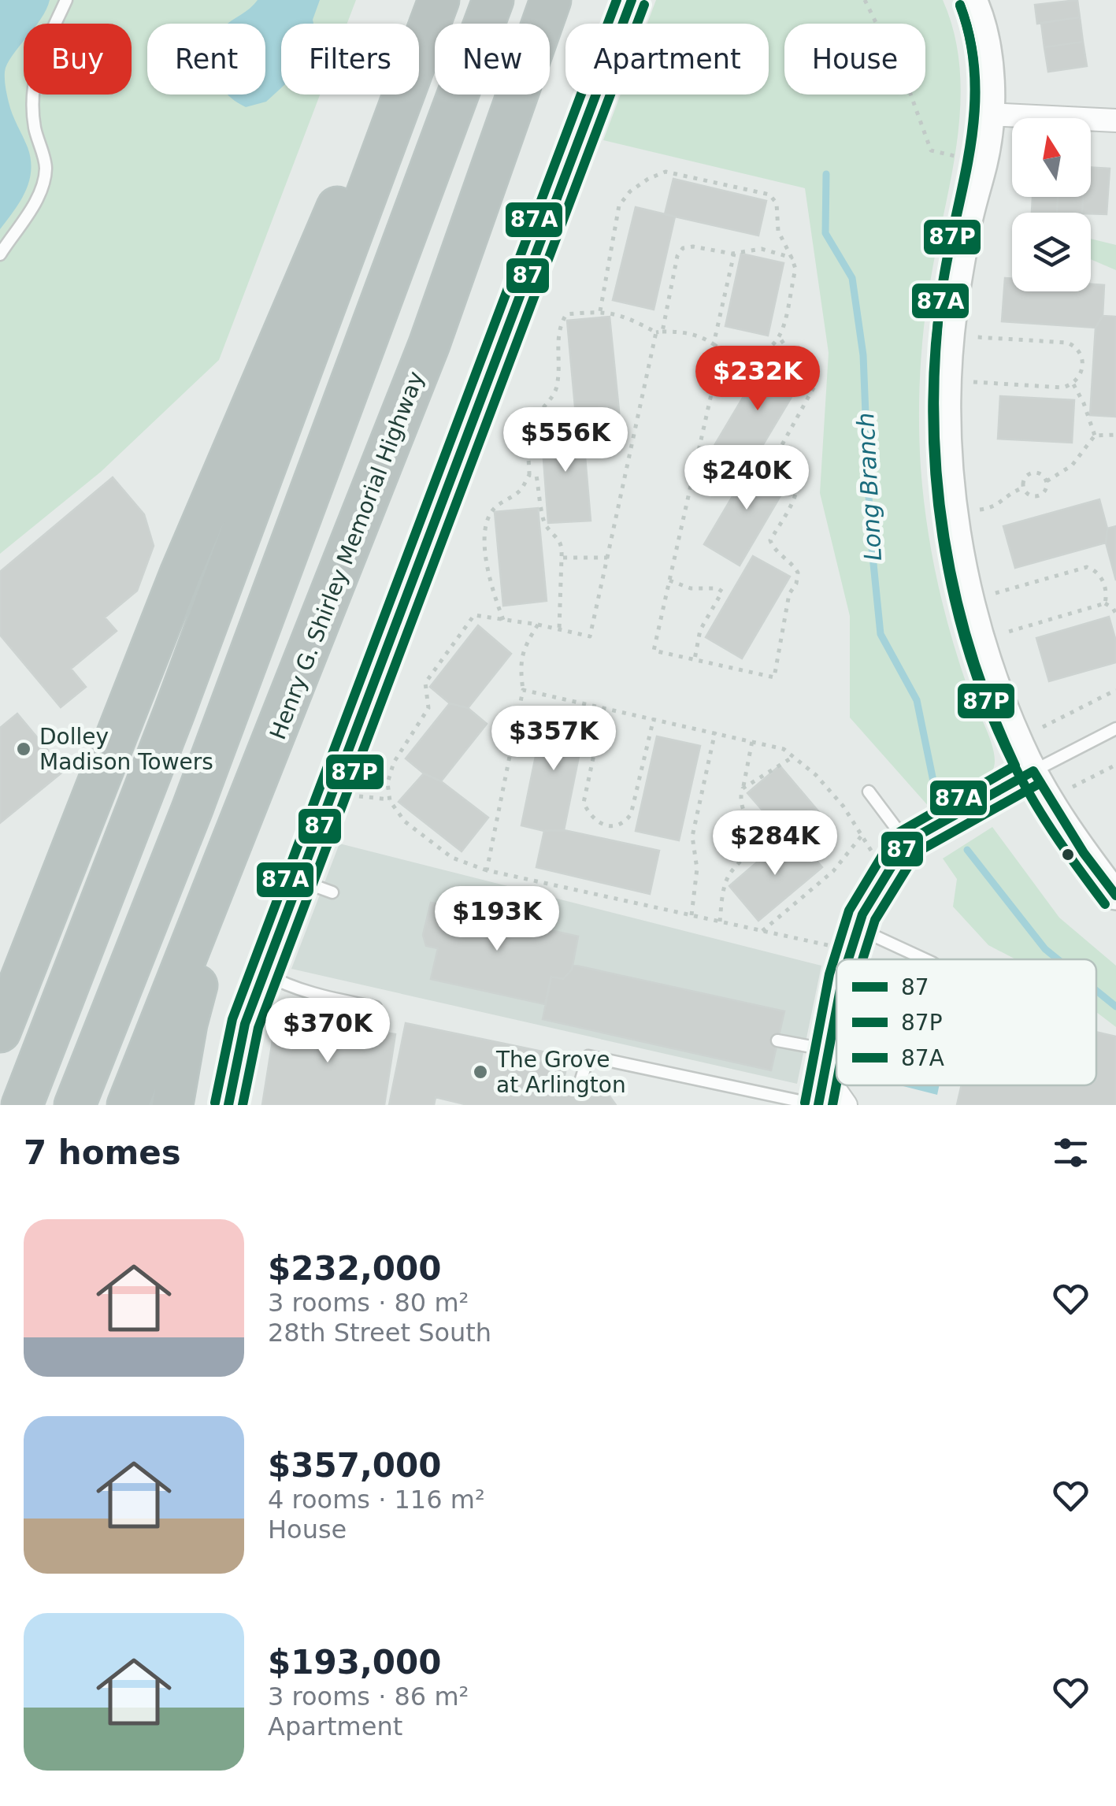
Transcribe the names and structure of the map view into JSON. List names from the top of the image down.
{
  "streets": {
    "highway": ["Henry G. Shirley Memorial Highway"]
  },
  "water": ["Long Branch"],
  "places": ["Dolley Madison Towers", "The Grove at Arlington"],
  "lines": ["transit line 87", "transit line 87A", "transit line 87P"],
  "legend": ["87", "87P", "87A"],
  "north": "top",
  "page": {
    "chip": [
      "Buy",
      "Rent",
      "Filters",
      "New",
      "Apartment",
      "House"
    ],
    "price": [
      "$232K",
      "$556K",
      "$240K",
      "$357K",
      "$284K",
      "$193K",
      "$370K"
    ],
    "heading": "7 homes",
    "list": [
      {
        "name": "$232,000",
        "note": "3 rooms · 80 m² · 28th Street South"
      },
      {
        "name": "$357,000",
        "note": "4 rooms · 116 m² · House"
      },
      {
        "name": "$193,000",
        "note": "3 rooms · 86 m² · Apartment"
      }
    ]
  }
}
